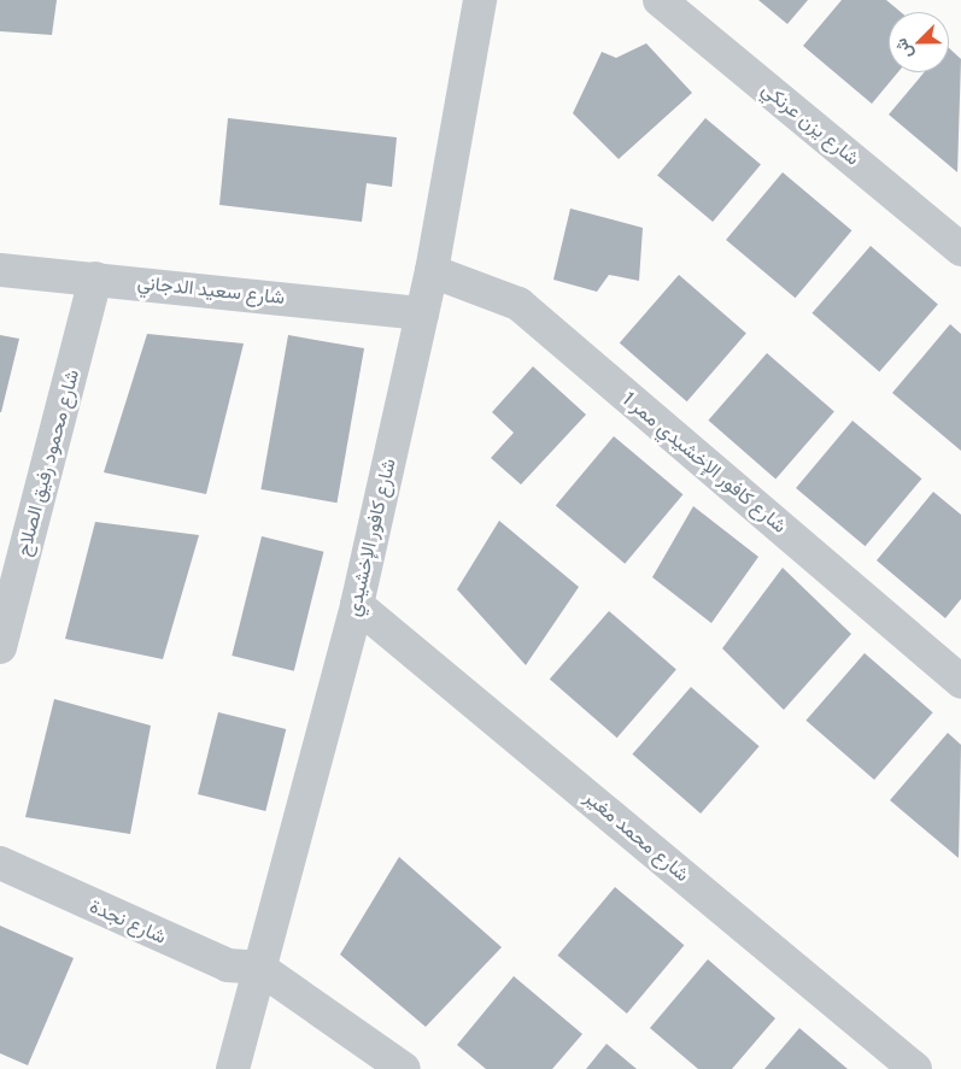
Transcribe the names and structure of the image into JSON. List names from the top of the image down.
{
  "streets": {
    "street": [
      "شارع يزن عرنكي",
      "شارع سعيد الدجاني",
      "شارع محمود رفيق الصلاح",
      "شارع كافور الإخشيدي ممر 1",
      "شارع كافور الإخشيدي",
      "شارع محمد مغير",
      "شارع نجدة"
    ]
  },
  "crossings": [
    ["شارع سعيد الدجاني", "شارع محمود رفيق الصلاح"],
    ["شارع سعيد الدجاني", "شارع كافور الإخشيدي"],
    ["شارع كافور الإخشيدي ممر 1", "شارع كافور الإخشيدي"],
    ["شارع كافور الإخشيدي", "شارع محمد مغير"],
    ["شارع كافور الإخشيدي", "شارع نجدة"]
  ],
  "north": "bottom left"
}
